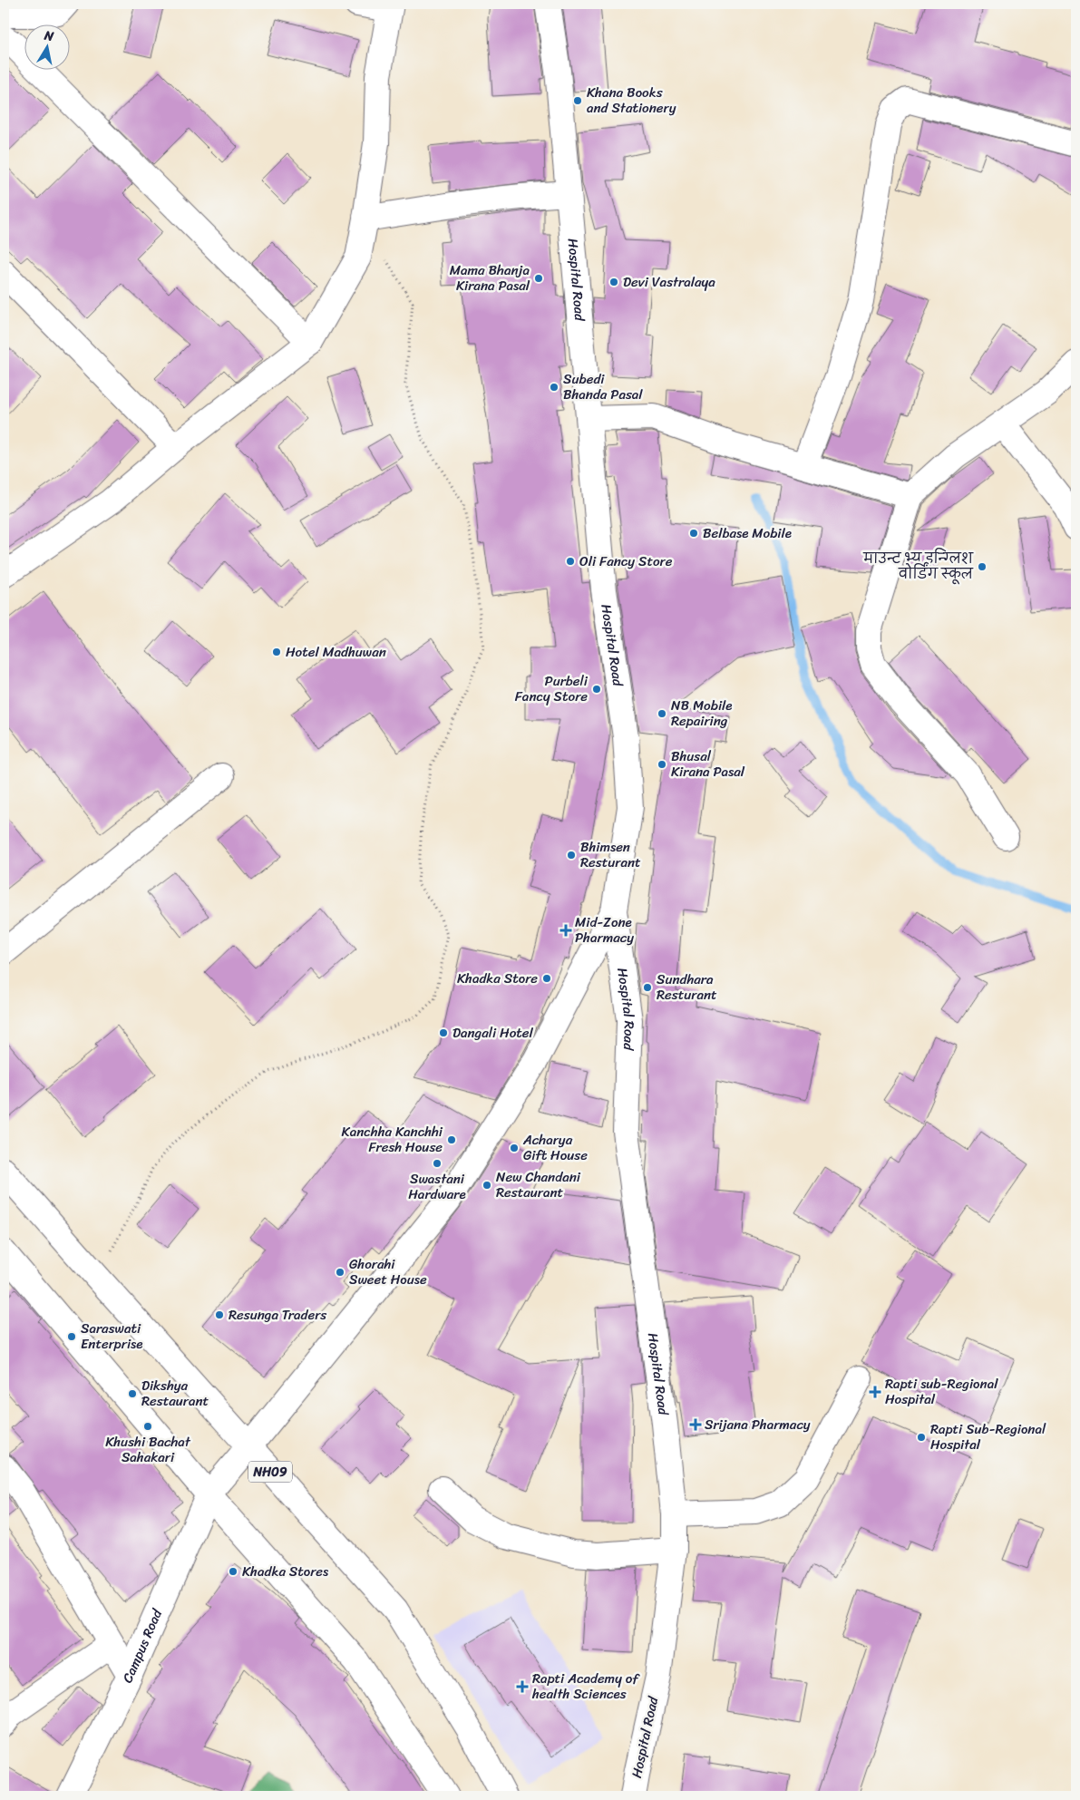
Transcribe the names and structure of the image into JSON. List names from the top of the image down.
{
  "streets": {
    "street": ["Hospital Road", "NH09", "Campus Road"]
  },
  "crossings": [
    ["Hospital Road", "Campus Road"],
    ["NH09", "Campus Road"]
  ],
  "places": {
    "other": [
      "Khana Books and Stationery",
      "Mama Bhanja Kirana Pasal",
      "Devi Vastralaya",
      "Subedi Bhanda Pasal",
      "Belbase Mobile",
      "Oli Fancy Store",
      "माउन्ट भ्यु इन्ग्लिश वोर्डिंग स्कूल",
      "Hotel Madhuwan",
      "Purbeli Fancy Store",
      "NB Mobile Repairing",
      "Bhusal Kirana Pasal",
      "Bhimsen Resturant",
      "Khadka Store",
      "Sundhara Resturant",
      "Dangali Hotel",
      "Kanchha Kanchhi Fresh House",
      "Acharya Gift House",
      "Swastani Hardware",
      "New Chandani Restaurant",
      "Ghorahi Sweet House",
      "Resunga Traders",
      "Saraswati Enterprise",
      "Dikshya Restaurant",
      "Khushi Bachat Sahakari",
      "Rapti Sub-Regional Hospital",
      "Khadka Stores"
    ],
    "health": [
      "Mid-Zone Pharmacy",
      "Rapti sub-Regional Hospital",
      "Srijana Pharmacy",
      "Rapti Academy of health Sciences"
    ]
  },
  "north": "top"
}
